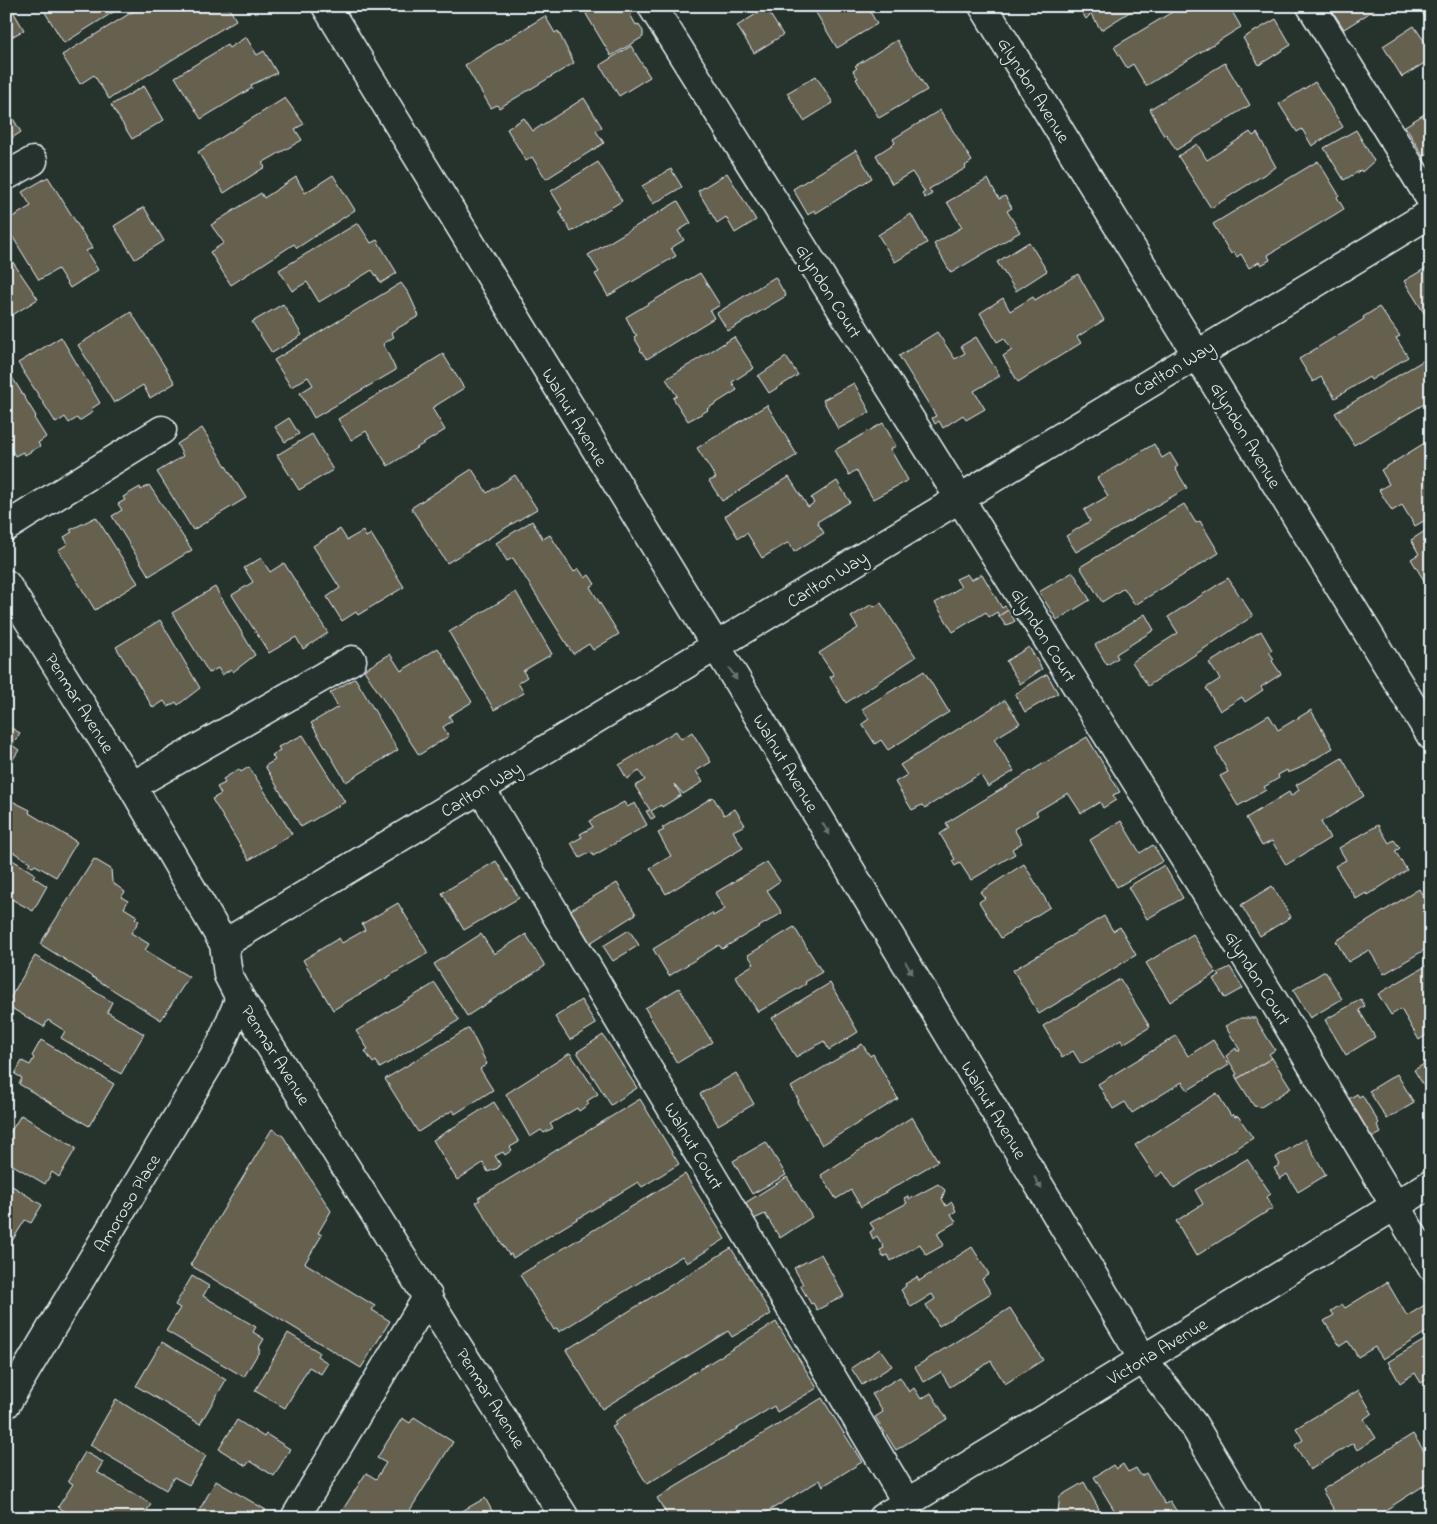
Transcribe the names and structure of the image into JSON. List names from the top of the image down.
{
  "streets": {
    "street": [
      "Glyndon Avenue",
      "Glyndon Court",
      "Carlton Way",
      "Walnut Avenue",
      "Penmar Avenue",
      "Walnut Court",
      "Amoroso Place",
      "Victoria Avenue"
    ]
  },
  "crossings": [
    ["Glyndon Avenue", "Carlton Way"],
    ["Glyndon Court", "Carlton Way"],
    ["Glyndon Court", "Victoria Avenue"],
    ["Carlton Way", "Walnut Avenue"],
    ["Carlton Way", "Penmar Avenue"],
    ["Carlton Way", "Walnut Court"],
    ["Walnut Avenue", "Victoria Avenue"],
    ["Penmar Avenue", "Amoroso Place"],
    ["Walnut Court", "Victoria Avenue"]
  ],
  "one_way": ["Walnut Avenue"]
}
